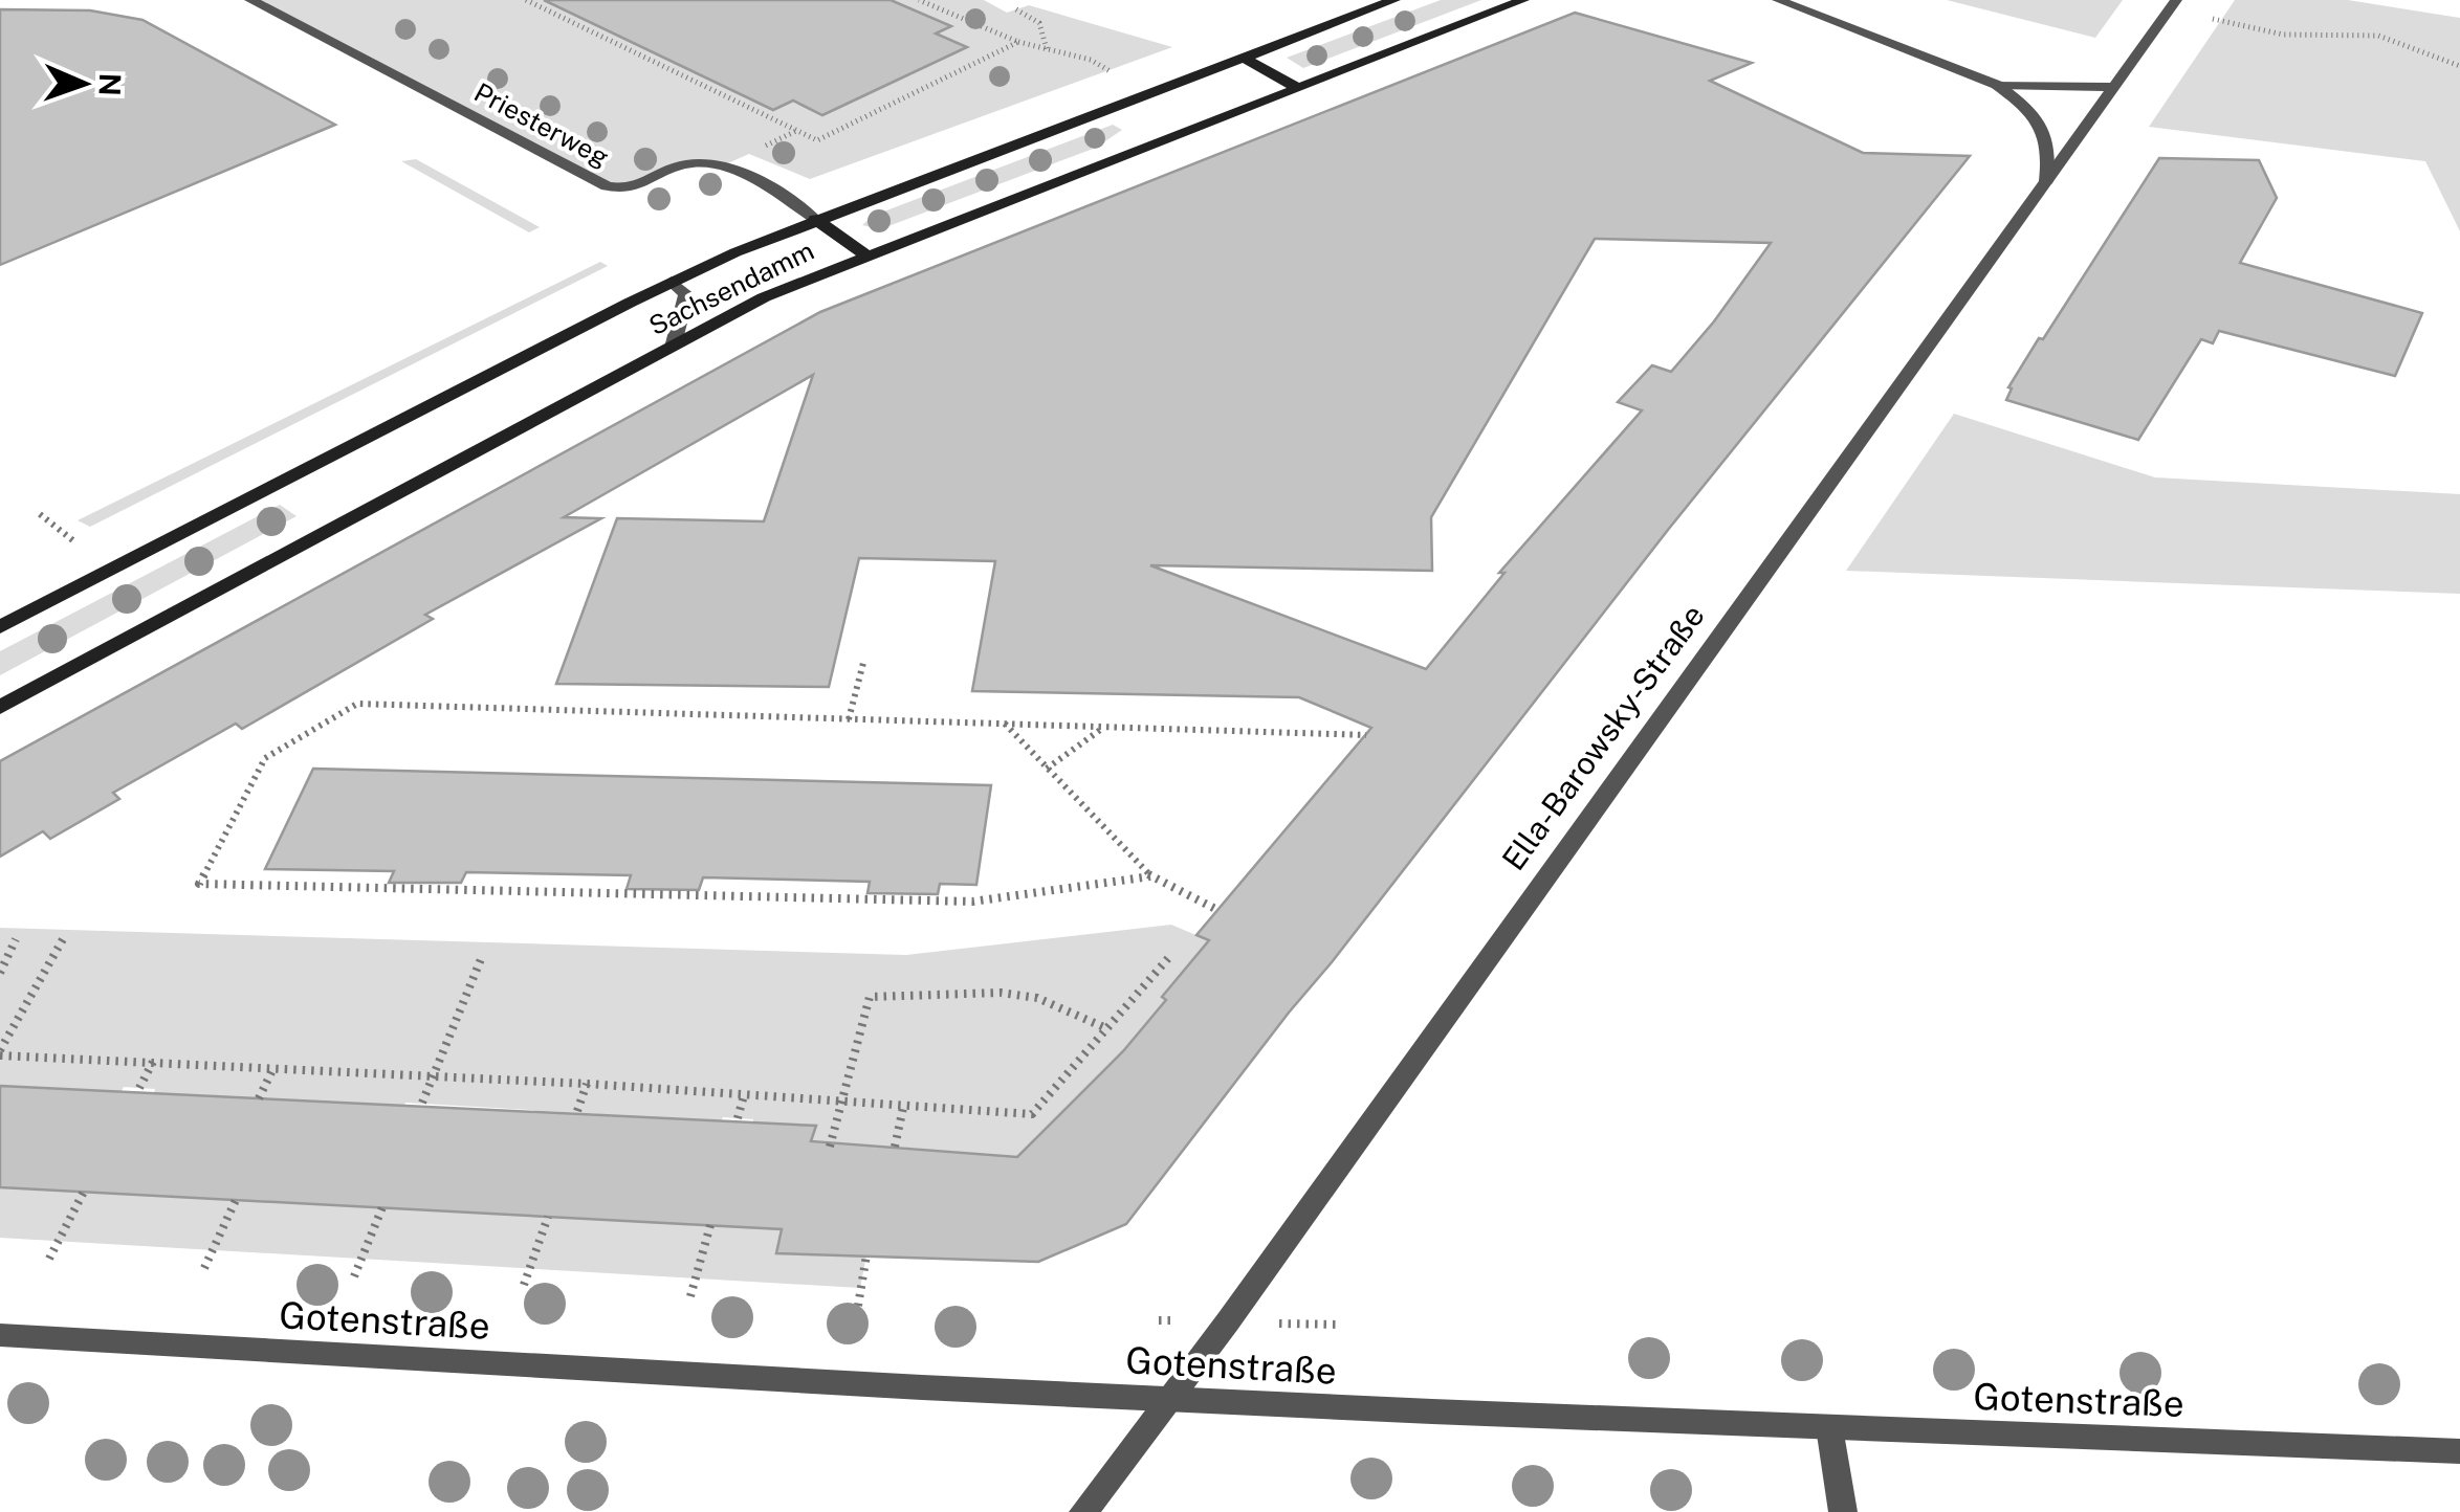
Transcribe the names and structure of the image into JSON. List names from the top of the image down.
{
  "streets": {
    "main road": ["Sachsendamm"],
    "street": ["Priesterweg", "Ella-Barowsky-Straße", "Gotenstraße"]
  },
  "crossings": [
    ["Priesterweg", "Sachsendamm"],
    ["Ella-Barowsky-Straße", "Gotenstraße"]
  ],
  "north": "right"
}
